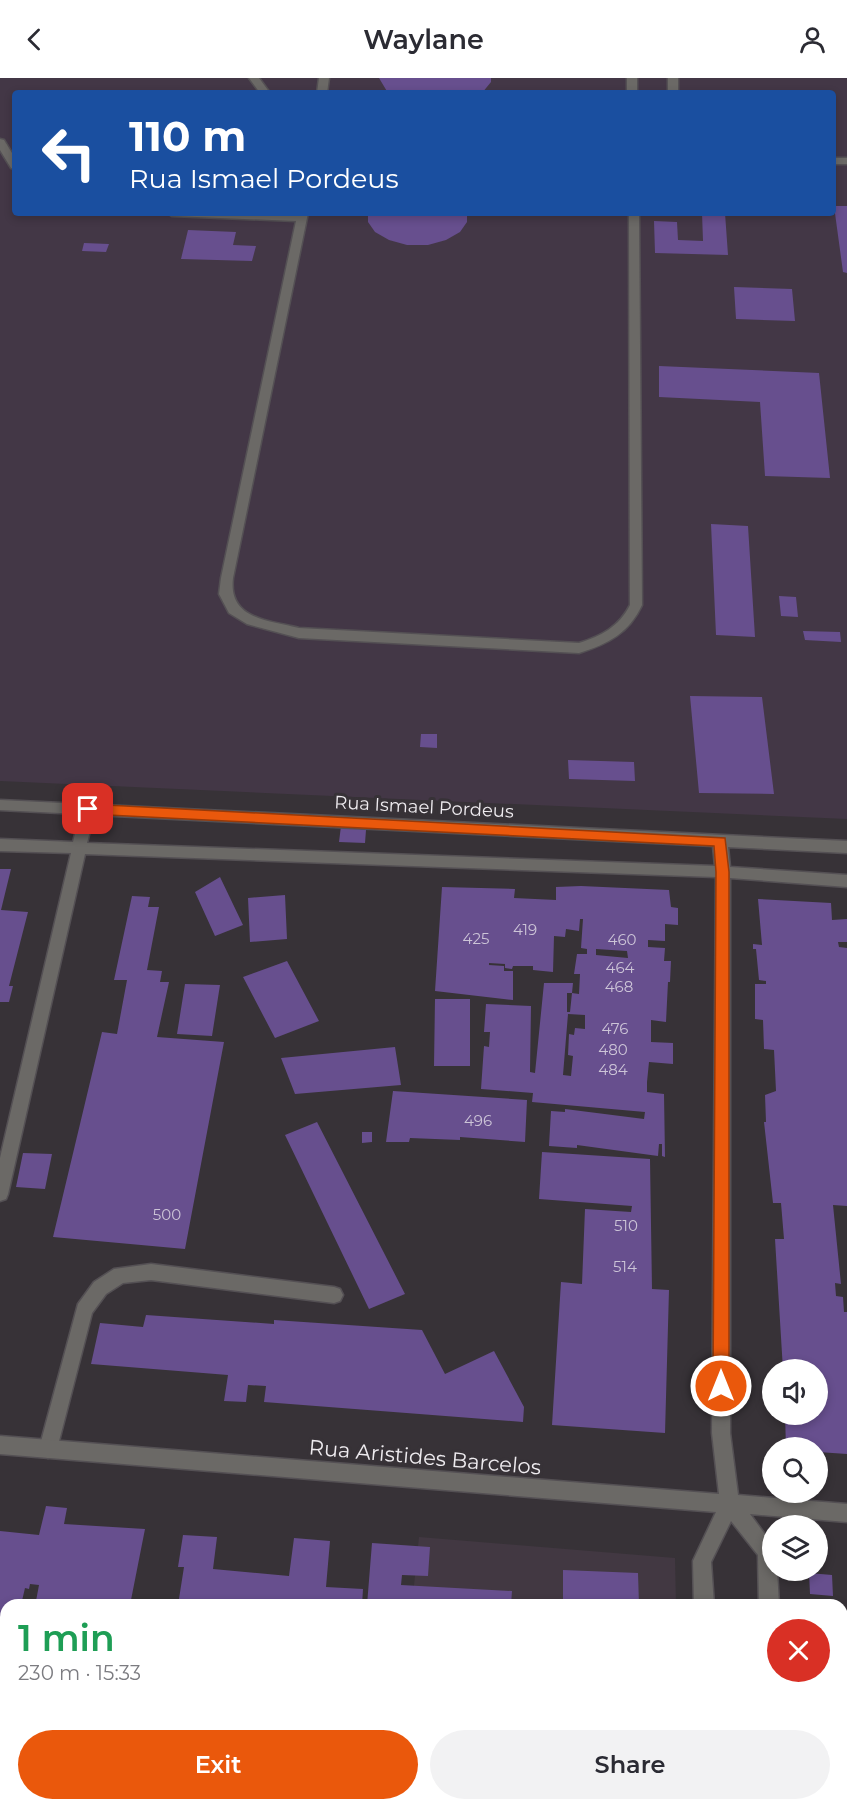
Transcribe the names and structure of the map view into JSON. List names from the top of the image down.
{
  "streets": {
    "street": ["Rua Ismael Pordeus", "Rua Aristides Barcelos"]
  },
  "house_numbers": [
    "419",
    "425",
    "460",
    "464",
    "468",
    "476",
    "480",
    "484",
    "496",
    "500",
    "510",
    "514"
  ],
  "page": {
    "header": "Waylane",
    "turn": ["110 m", "Rua Ismael Pordeus"],
    "heading": ["1 min", "230 m · 15:33"],
    "buttons": ["Exit", "Share"]
  }
}
